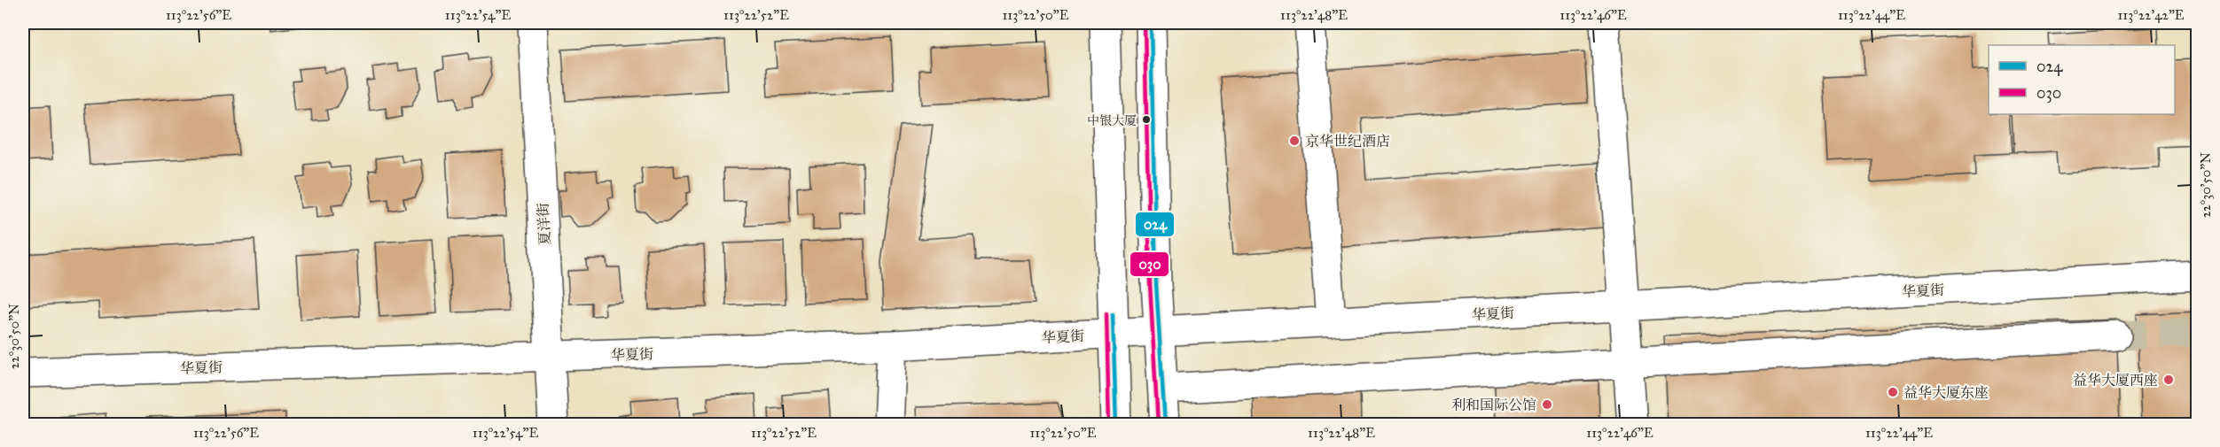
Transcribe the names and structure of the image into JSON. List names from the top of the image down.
{
  "streets": {
    "street": ["夏洋街", "华夏街"]
  },
  "crossings": [
    ["夏洋街", "华夏街"]
  ],
  "places": [
    "中银大厦",
    "京华世纪酒店",
    "益华大厦西座",
    "益华大厦东座",
    "利和国际公馆"
  ],
  "lines": ["transit line 024", "transit line 030"],
  "legend": ["024", "030"],
  "coordinates": [
    "113°22'56\"E",
    "113°22'54\"E",
    "113°22'52\"E",
    "113°22'50\"E",
    "113°22'48\"E",
    "113°22'46\"E",
    "113°22'44\"E",
    "113°22'42\"E",
    "22°30'50\"N"
  ]
}
